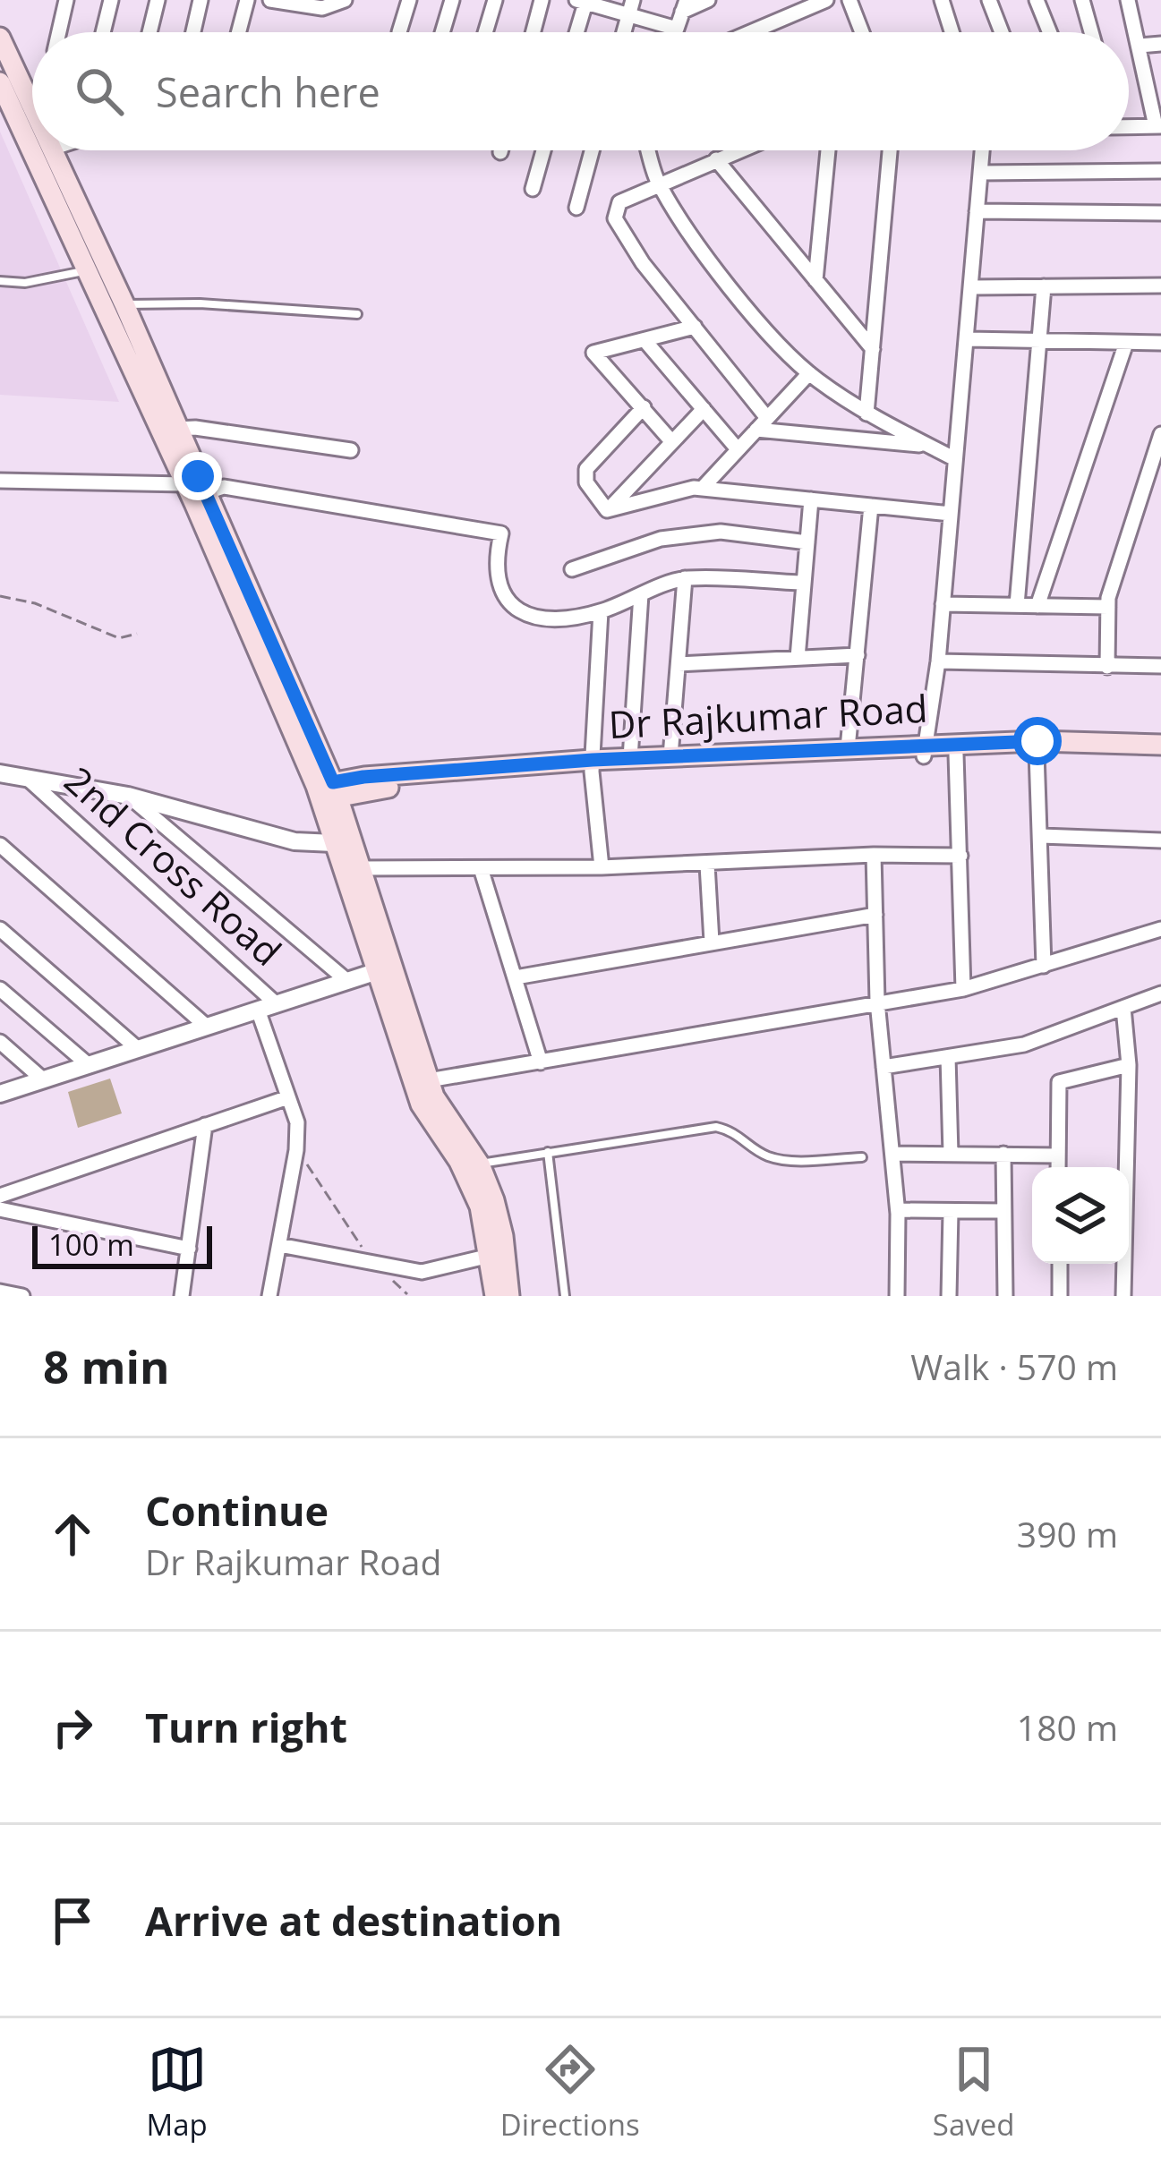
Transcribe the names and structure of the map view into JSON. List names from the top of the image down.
{
  "streets": {
    "main road": ["Dr Rajkumar Road"],
    "street": ["2nd Cross Road"]
  },
  "scale_bar": "100 m",
  "page": {
    "search": "Search here",
    "scale": "100 m",
    "heading": ["8 min", "Walk · 570 m"],
    "list": [
      ["Continue", "Dr Rajkumar Road", "390 m"],
      ["Turn right", "180 m"],
      "Arrive at destination"
    ],
    "nav": ["Map", "Directions", "Saved"]
  }
}
